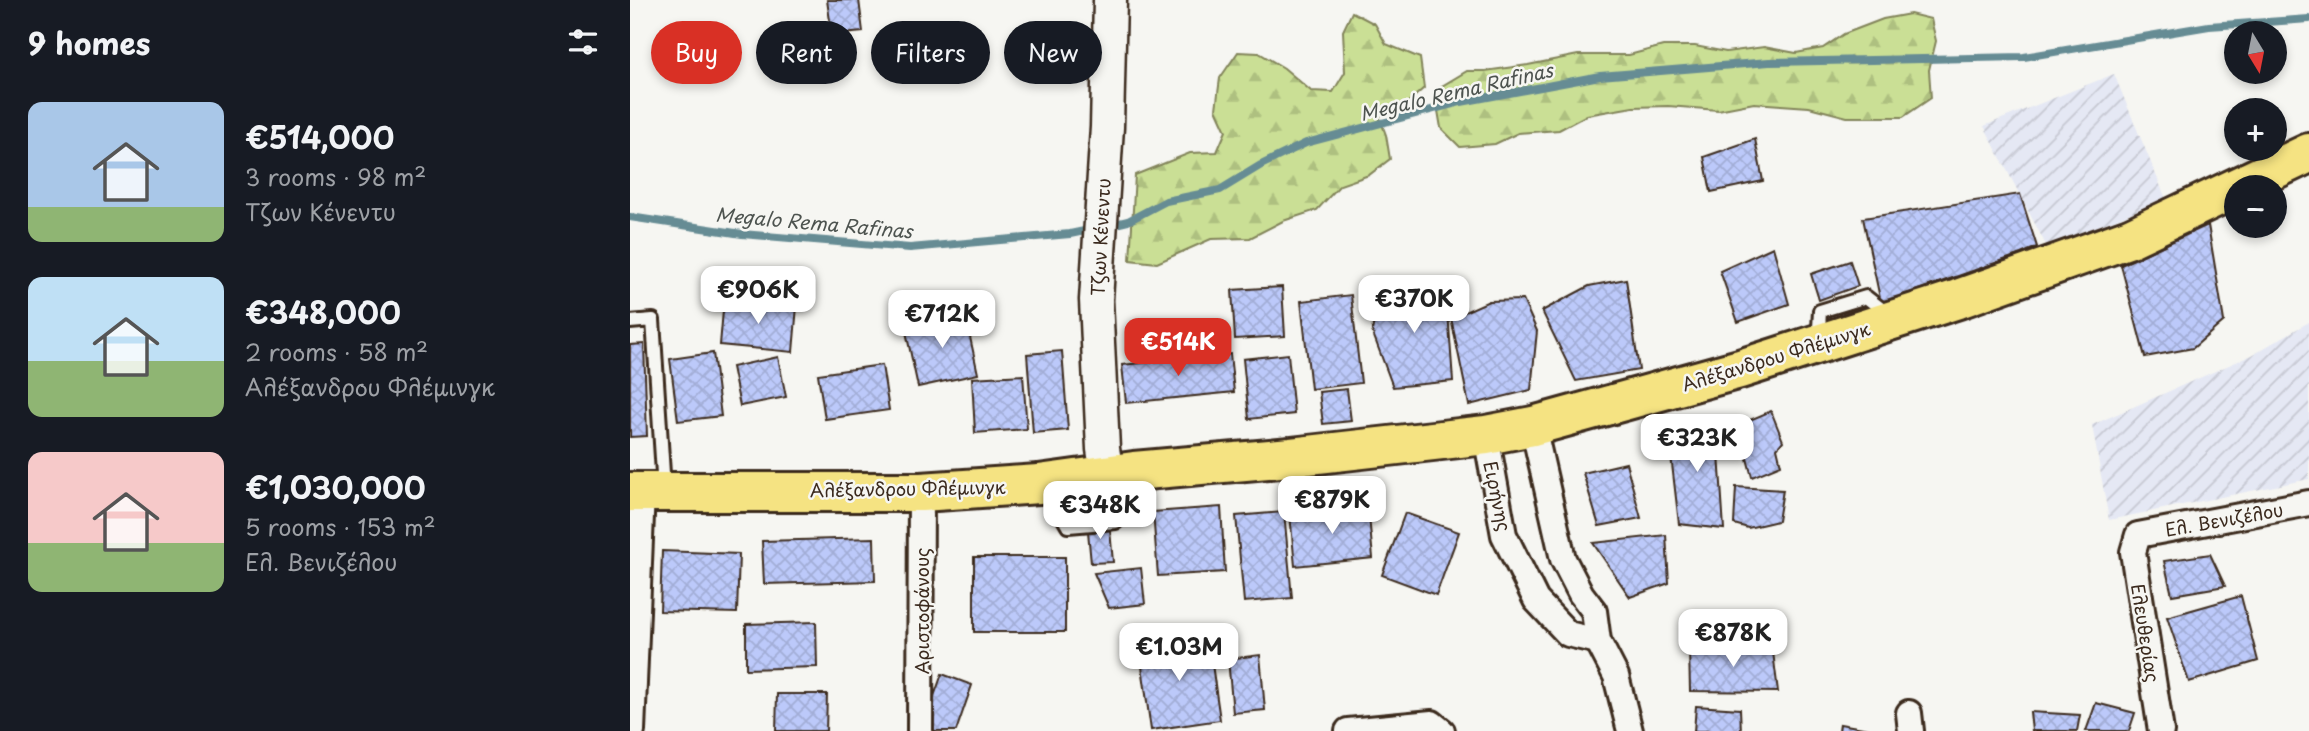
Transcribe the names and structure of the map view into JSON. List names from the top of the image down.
{
  "streets": {
    "main road": ["Αλέξανδρου Φλέμινγκ"],
    "street": [
      "Τζων Κένεντυ",
      "Ειρήνης",
      "Ελ. Βενιζέλου",
      "Αριστοφάνους",
      "Ελευθερίας"
    ]
  },
  "crossings": [
    ["Τζων Κένεντυ", "Αλέξανδρου Φλέμινγκ"],
    ["Αλέξανδρου Φλέμινγκ", "Ειρήνης"],
    ["Αλέξανδρου Φλέμινγκ", "Αριστοφάνους"],
    ["Ελ. Βενιζέλου", "Ελευθερίας"]
  ],
  "water": ["Megalo Rema Rafinas"],
  "north": "bottom",
  "page": {
    "heading": "9 homes",
    "map_buttons": ["+", "−"],
    "chip": [
      "Buy",
      "Rent",
      "Filters",
      "New"
    ],
    "list": [
      {
        "name": "€514,000",
        "note": "3 rooms · 98 m² · Τζων Κένεντυ"
      },
      {
        "name": "€348,000",
        "note": "2 rooms · 58 m² · Αλέξανδρου Φλέμινγκ"
      },
      {
        "name": "€1,030,000",
        "note": "5 rooms · 153 m² · Ελ. Βενιζέλου"
      }
    ],
    "price": [
      "€906K",
      "€370K",
      "€712K",
      "€514K",
      "€323K",
      "€879K",
      "€348K",
      "€878K",
      "€1.03M"
    ]
  }
}
